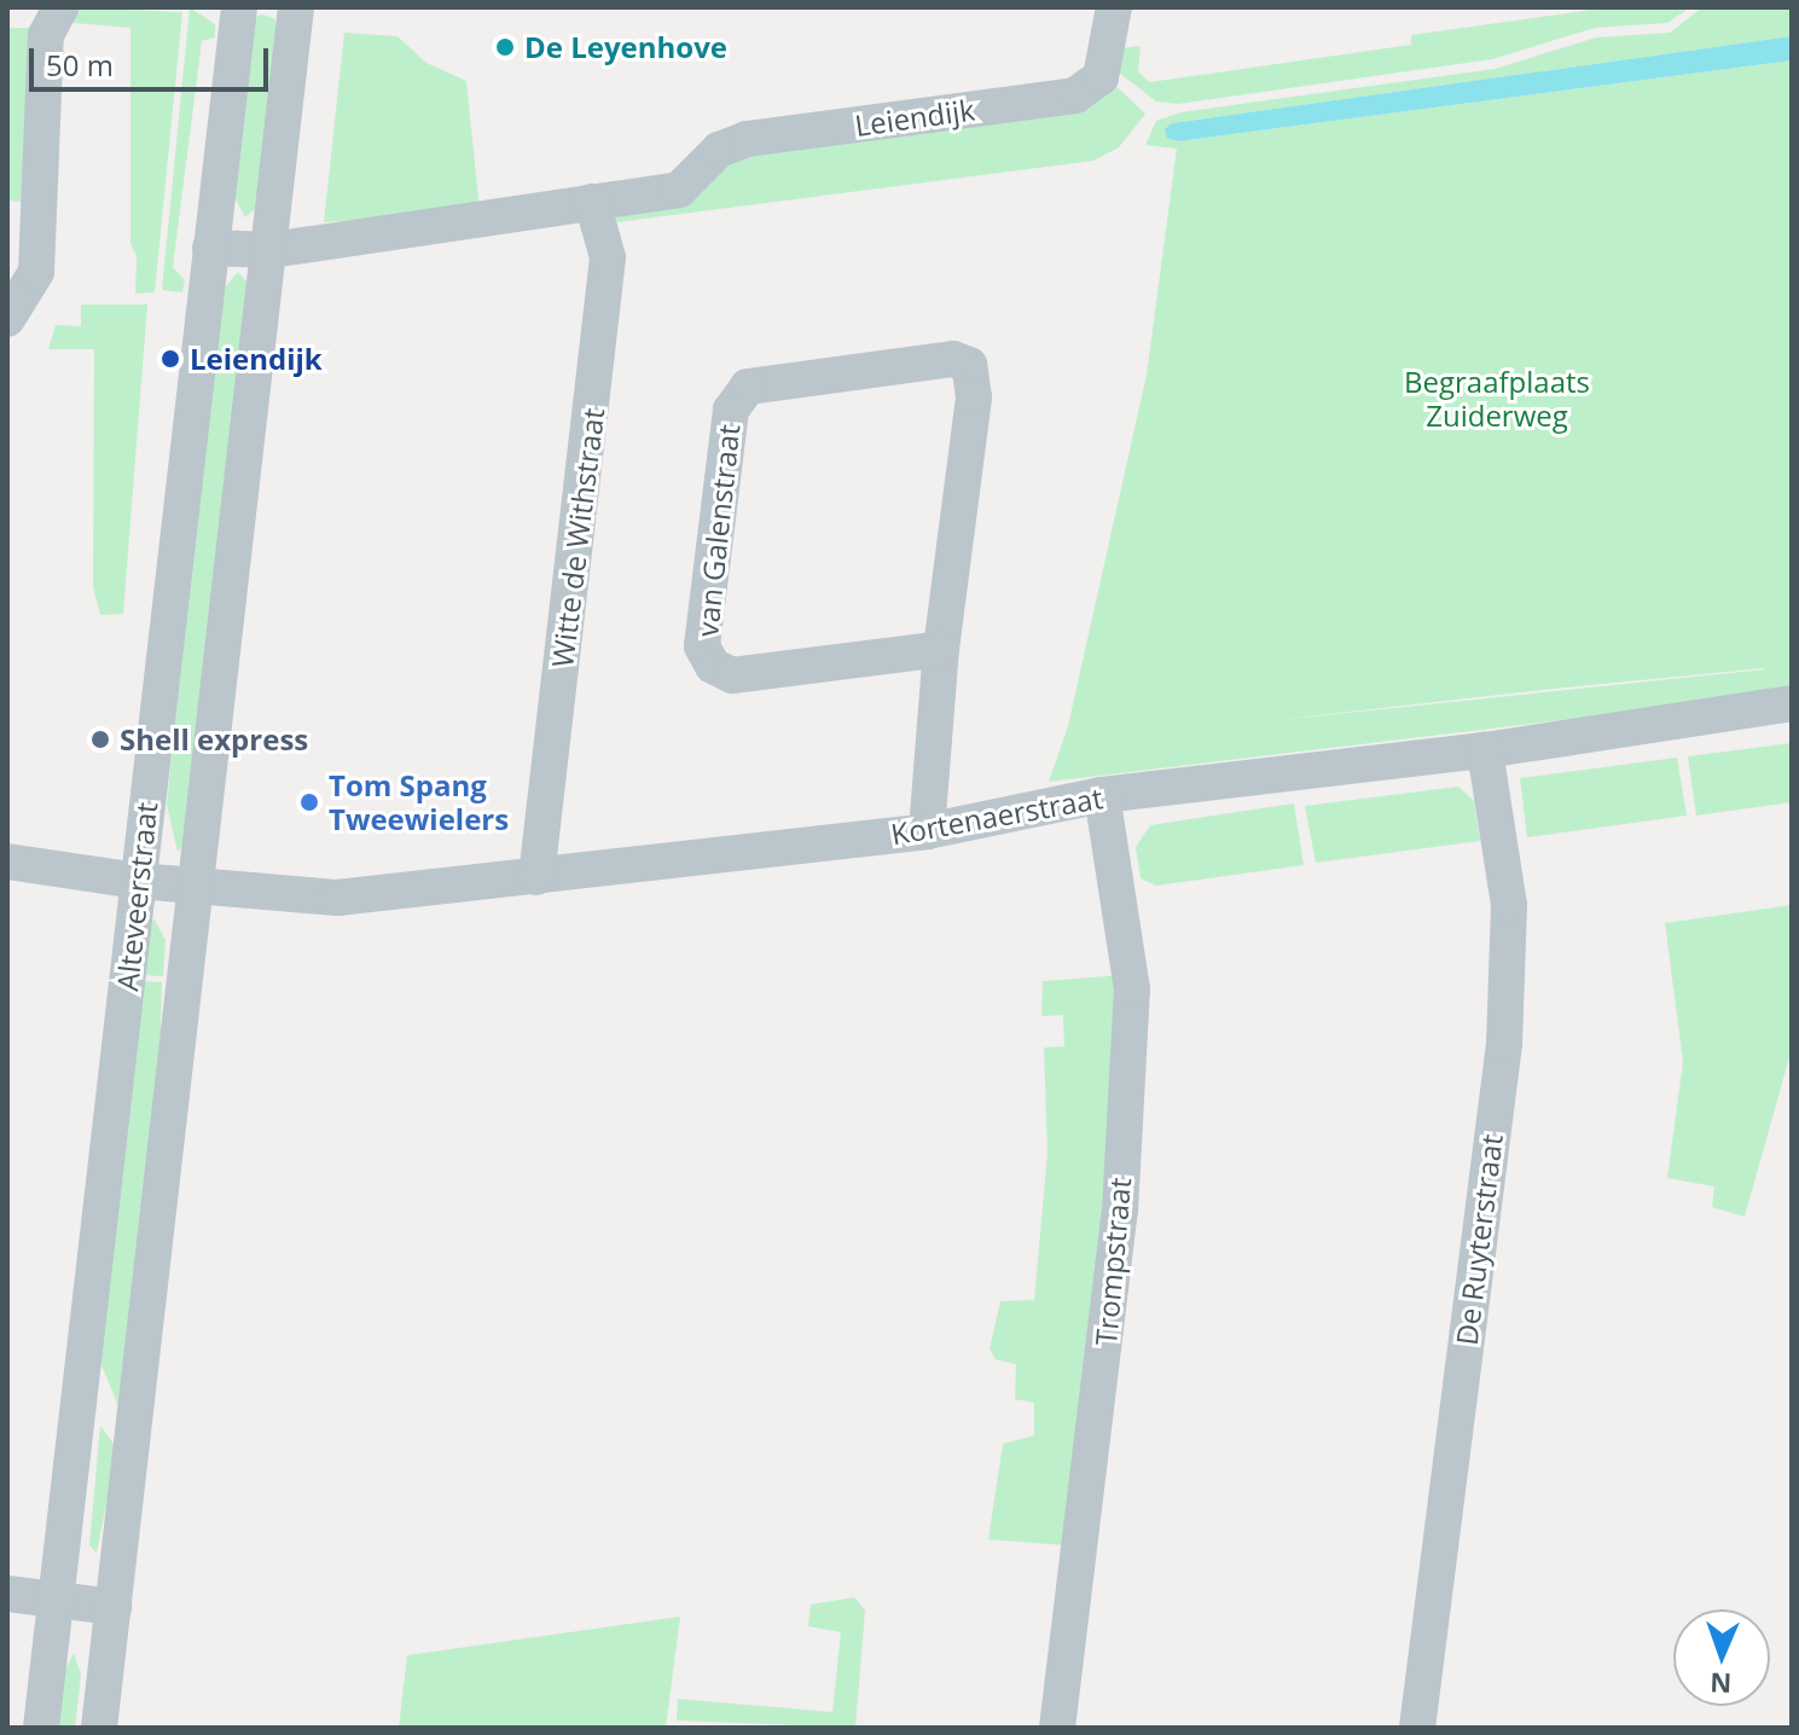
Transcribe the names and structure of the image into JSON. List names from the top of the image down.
{
  "streets": {
    "street": [
      "Leiendijk",
      "van Galenstraat",
      "Witte de Withstraat",
      "Kortenaerstraat",
      "Alteveerstraat",
      "De Ruyterstraat",
      "Trompstraat"
    ]
  },
  "crossings": [
    ["Leiendijk", "Witte de Withstraat"],
    ["Leiendijk", "Alteveerstraat"],
    ["van Galenstraat", "Kortenaerstraat"],
    ["Witte de Withstraat", "Kortenaerstraat"],
    ["Kortenaerstraat", "Alteveerstraat"],
    ["Kortenaerstraat", "De Ruyterstraat"],
    ["Kortenaerstraat", "Trompstraat"]
  ],
  "parks": ["Begraafplaats Zuiderweg"],
  "places": [
    "De Leyenhove",
    "Leiendijk",
    "Shell express",
    "Tom Spang Tweewielers"
  ],
  "scale_bar": "50 m",
  "north": "bottom"
}
